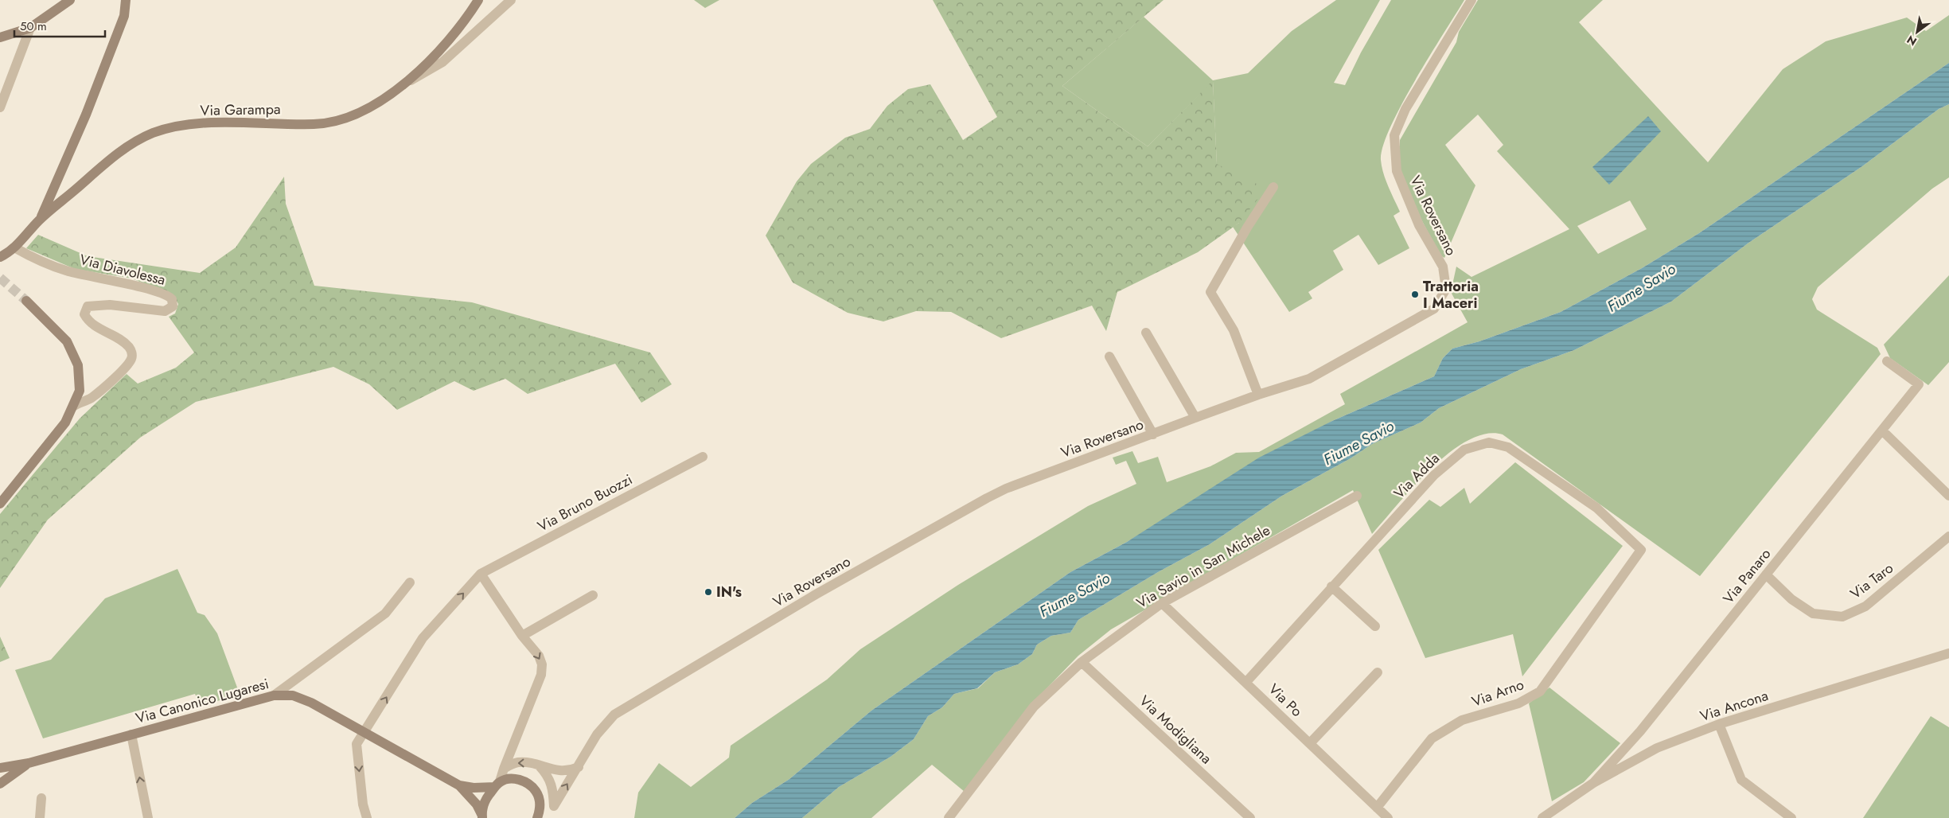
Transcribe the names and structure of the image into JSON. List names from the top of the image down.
{
  "streets": {
    "street": [
      "Via Garampa",
      "Via Roversano",
      "Via Diavolessa",
      "Via Adda",
      "Via Bruno Buozzi",
      "Via Savio in San Michele",
      "Via Panaro",
      "Via Taro",
      "Via Arno",
      "Via Po",
      "Via Canonico Lugaresi",
      "Via Ancona",
      "Via Modigliana"
    ]
  },
  "crossings": [
    ["Via Garampa", "Via Diavolessa"],
    ["Via Adda", "Via Arno"],
    ["Via Adda", "Via Po"],
    ["Via Savio in San Michele", "Via Po"],
    ["Via Savio in San Michele", "Via Modigliana"],
    ["Via Panaro", "Via Taro"],
    ["Via Panaro", "Via Ancona"],
    ["Via Arno", "Via Po"]
  ],
  "water": ["Fiume Savio"],
  "places": ["Trattoria I Maceri", "IN's"],
  "scale_bar": "50 m",
  "north": "bottom left"
}
